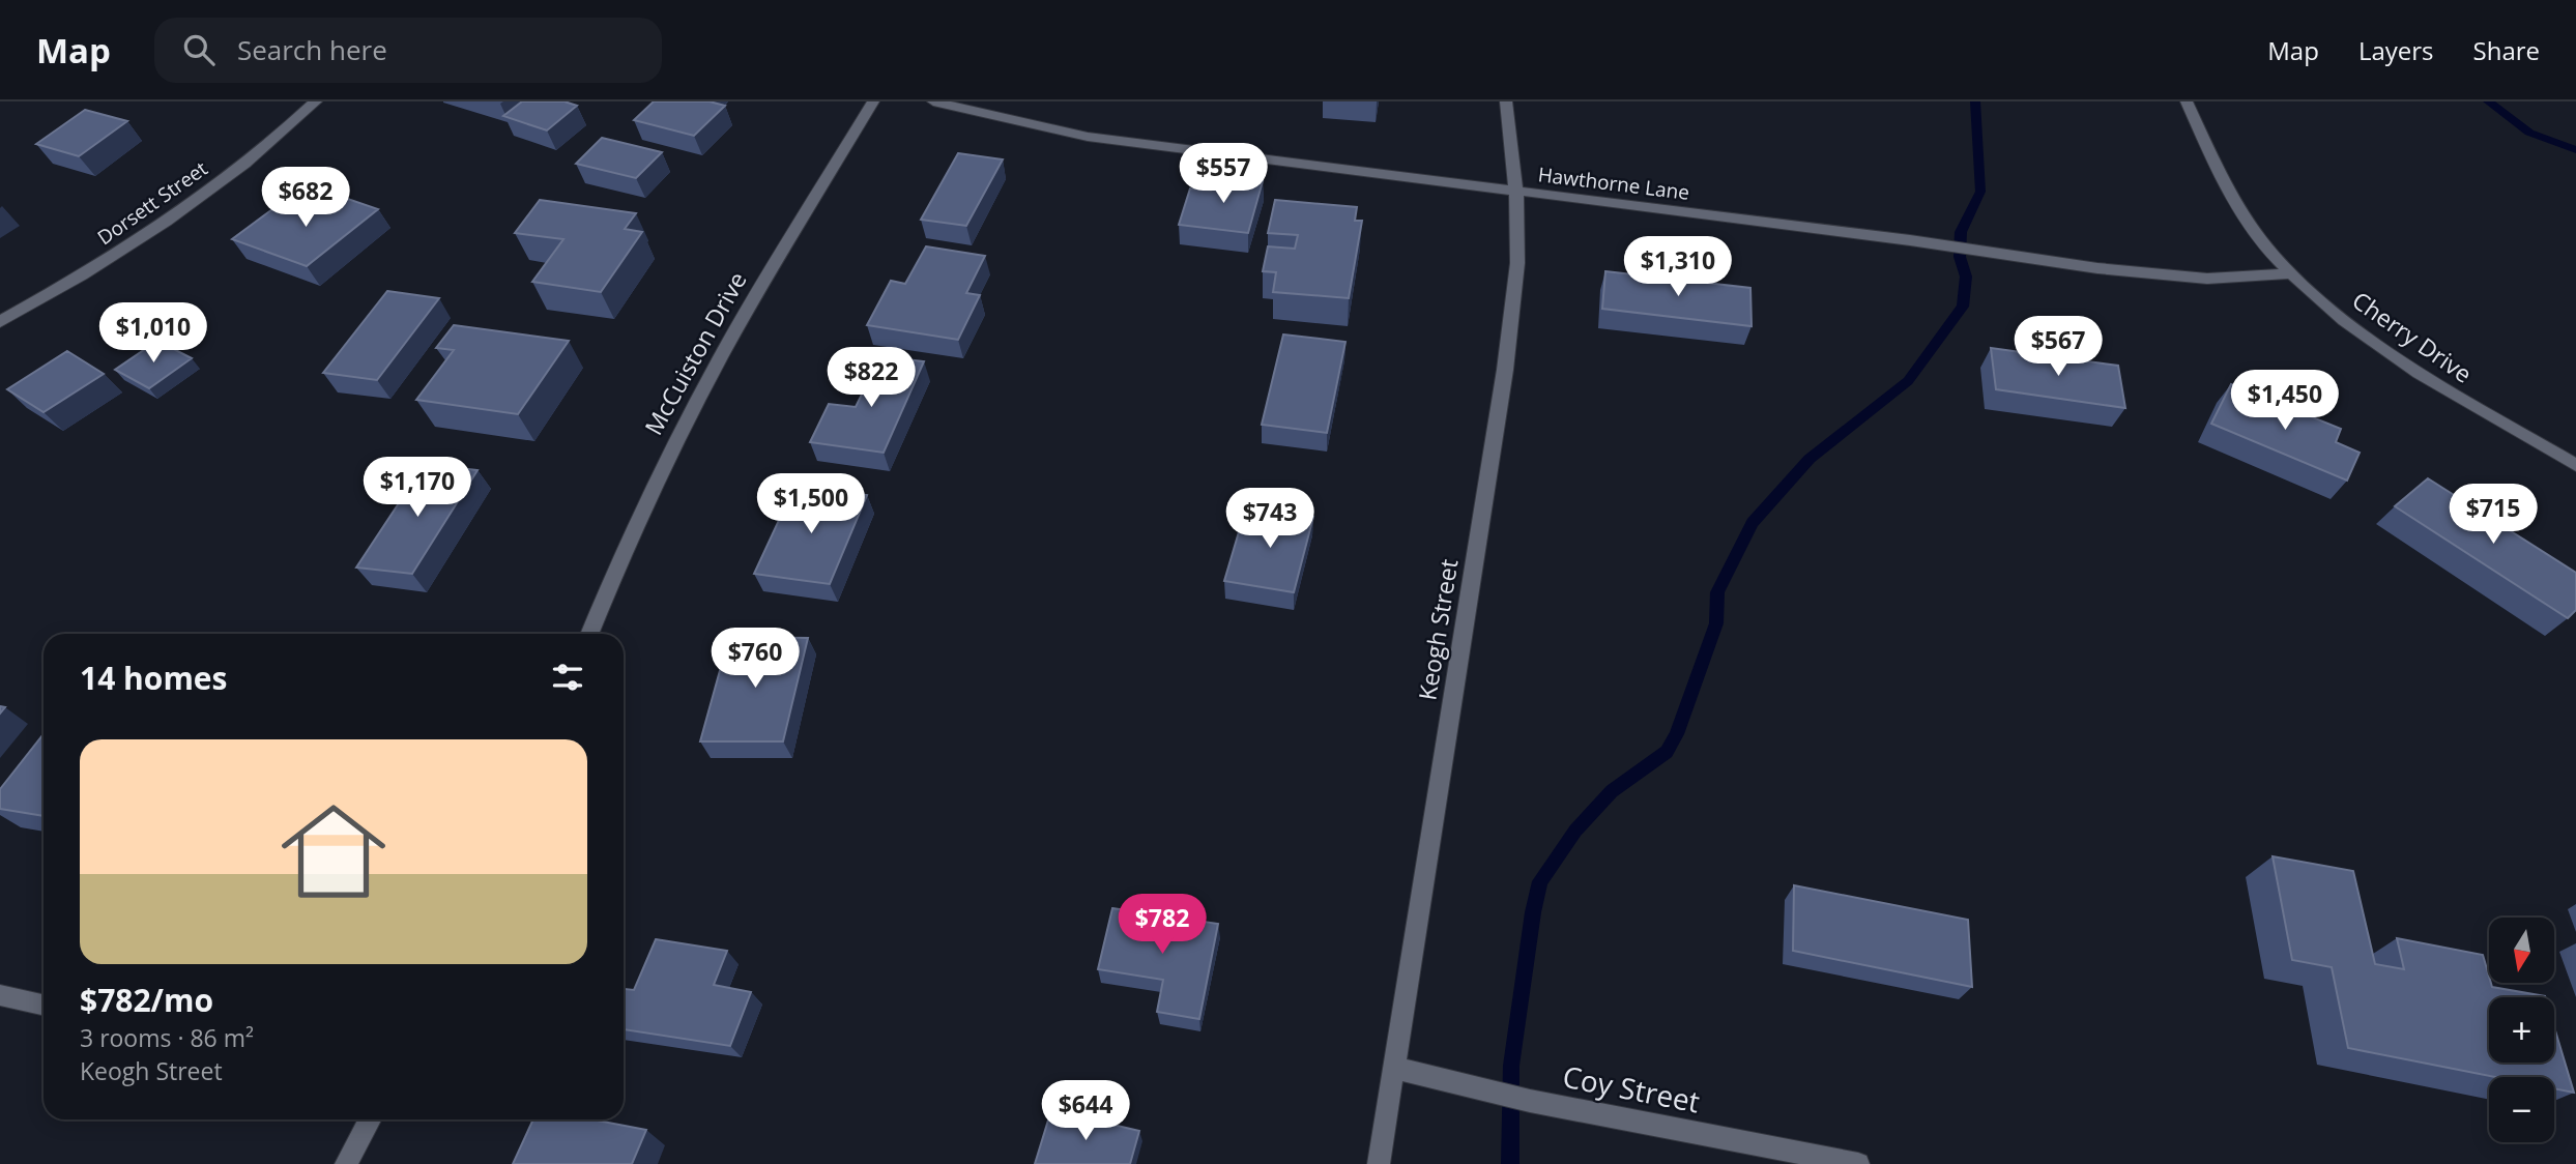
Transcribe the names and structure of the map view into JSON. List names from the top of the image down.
{
  "streets": {
    "street": [
      "Hawthorne Lane",
      "Dorsett Street",
      "Cherry Drive",
      "McCuiston Drive",
      "Keogh Street",
      "Coy Street"
    ]
  },
  "crossings": [
    ["Hawthorne Lane", "Cherry Drive"],
    ["Hawthorne Lane", "Keogh Street"],
    ["Keogh Street", "Coy Street"]
  ],
  "north": "bottom",
  "page": {
    "header": "Map",
    "search": "Search here",
    "nav": ["Map", "Layers", "Share"],
    "price": [
      "$557",
      "$682",
      "$1,310",
      "$1,010",
      "$567",
      "$822",
      "$1,450",
      "$1,170",
      "$1,500",
      "$715",
      "$743",
      "$760",
      "$782",
      "$644"
    ],
    "heading": "14 homes",
    "list": [
      {
        "name": "$782/mo",
        "note": "3 rooms · 86 m² · Keogh Street"
      }
    ],
    "map_buttons": ["+", "−"]
  }
}
